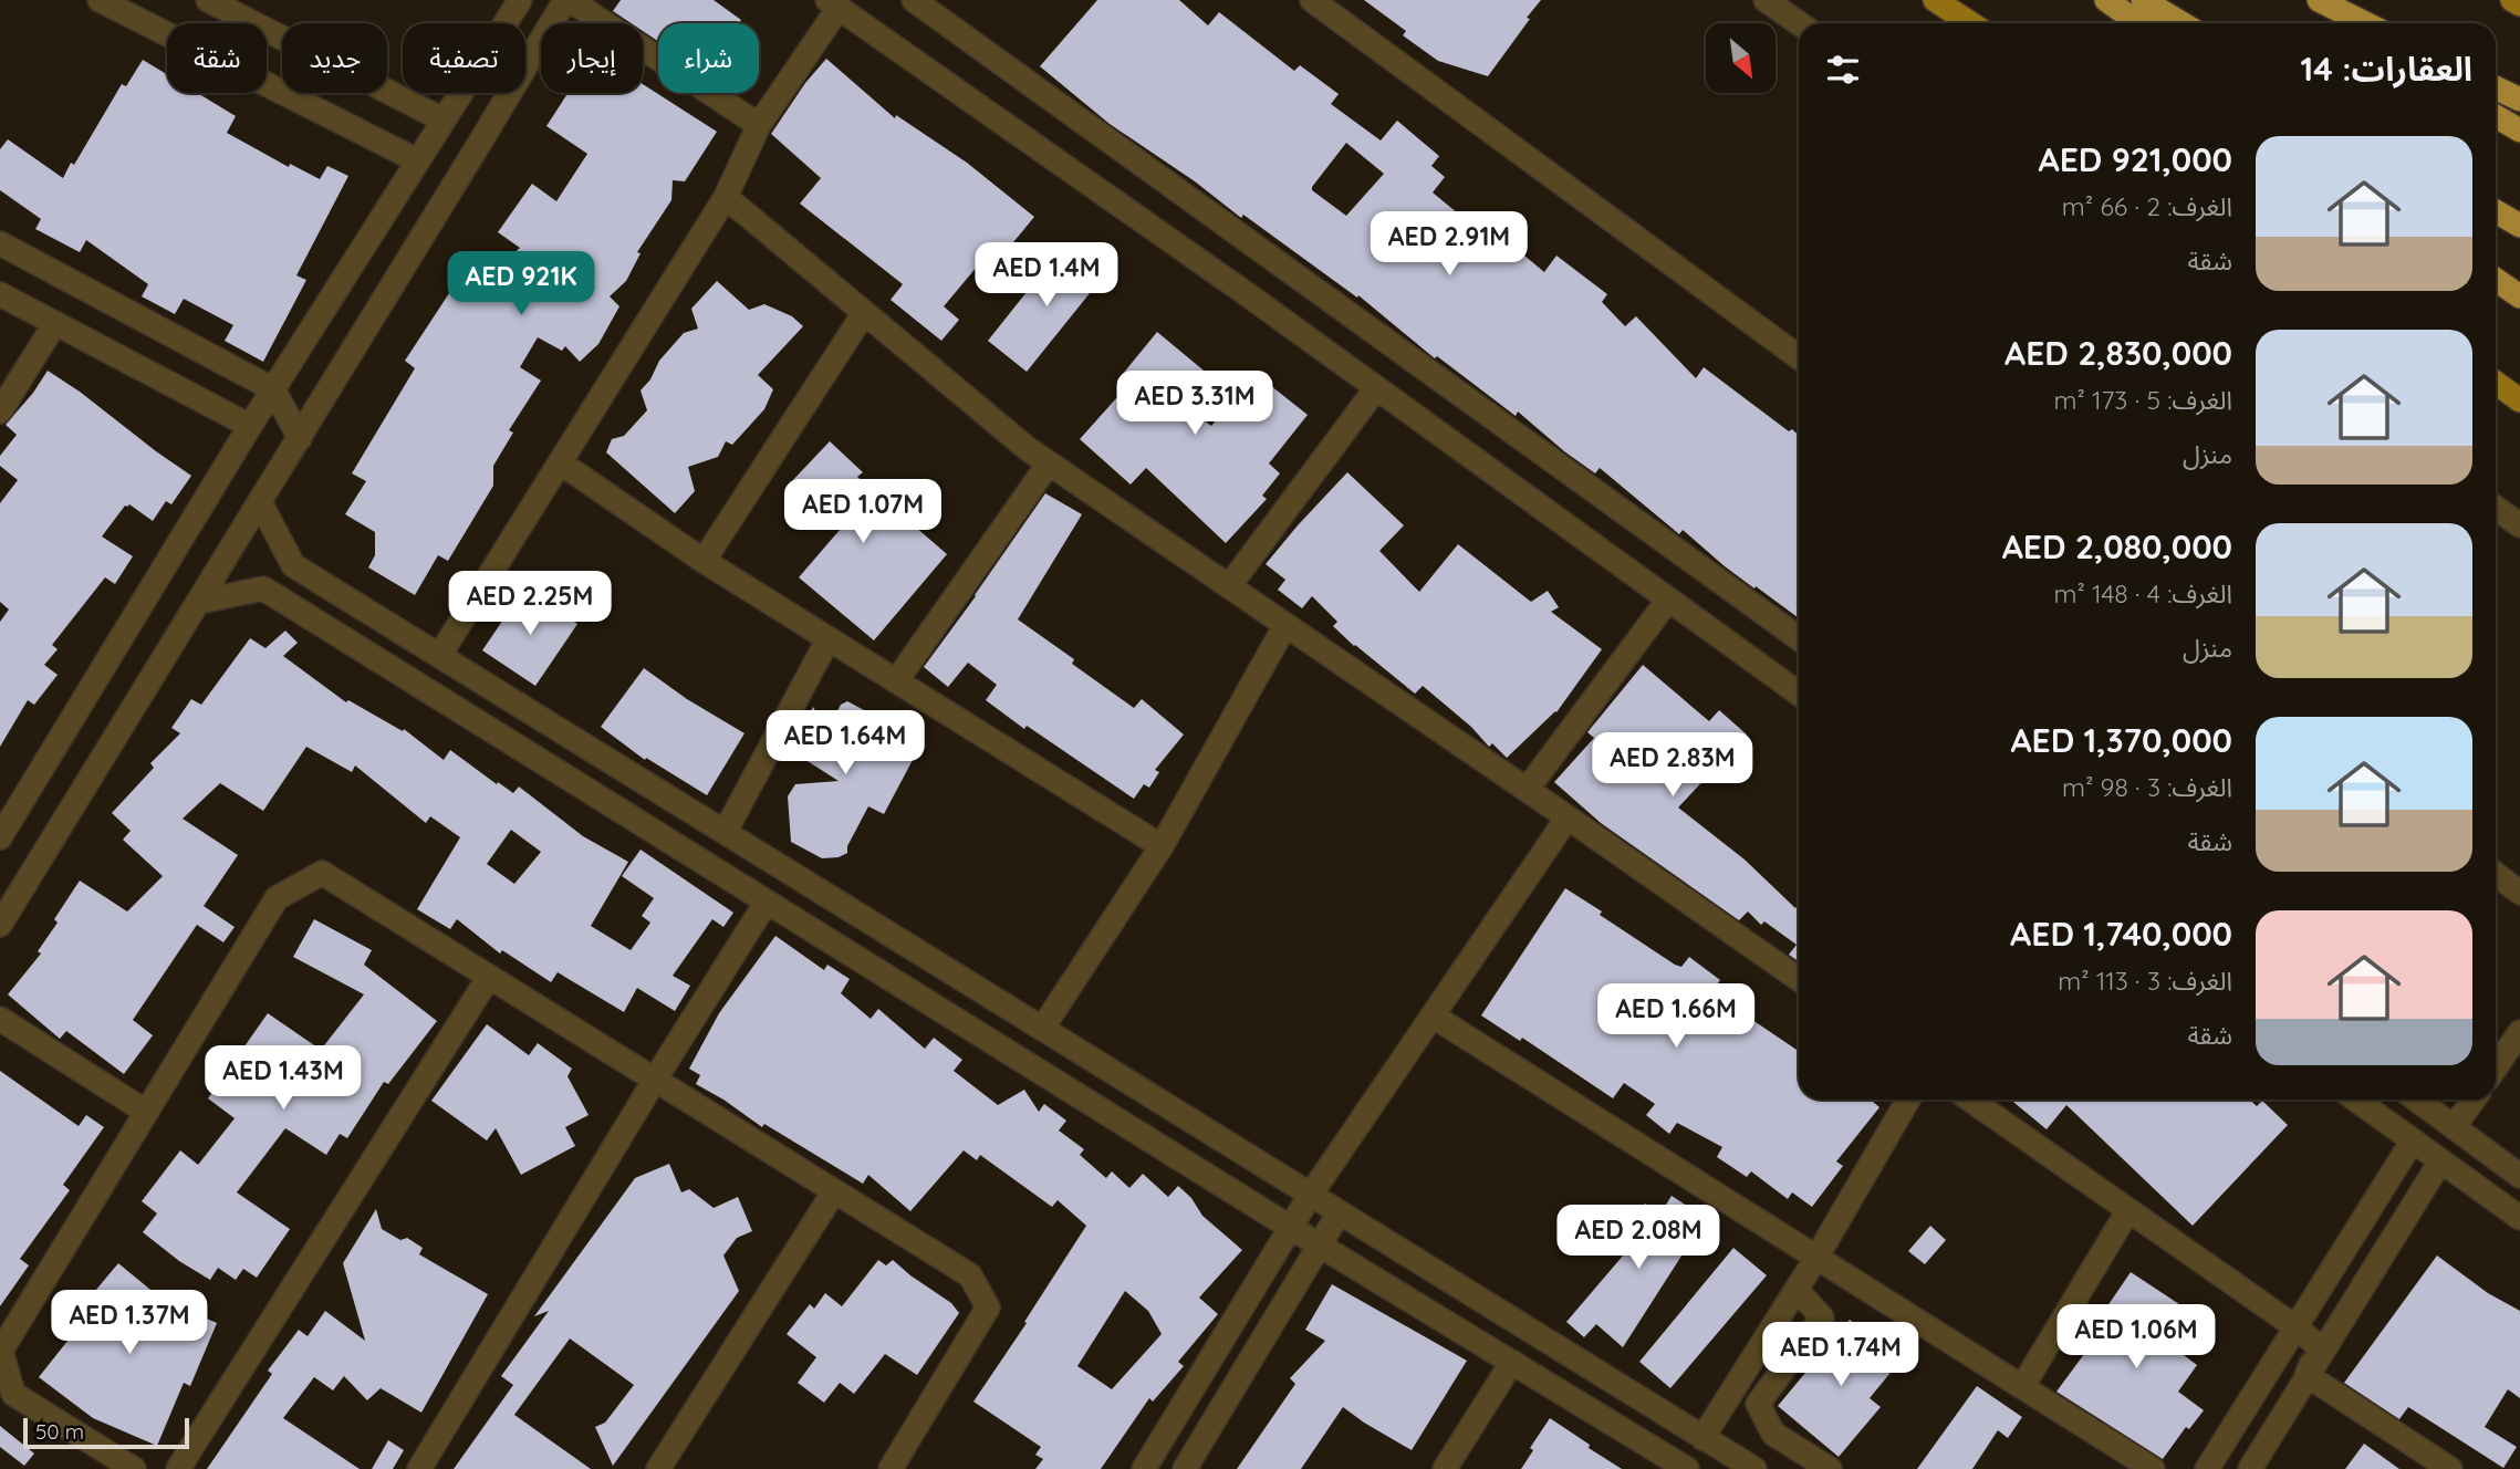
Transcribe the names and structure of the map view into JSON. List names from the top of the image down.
{
  "scale_bar": "50 m",
  "north": "bottom right",
  "page": {
    "chip": [
      "شراء",
      "إيجار",
      "تصفية",
      "جديد",
      "شقة"
    ],
    "heading": "العقارات: 14",
    "list": [
      {
        "name": "AED 921,000",
        "note": "الغرف: 2 · 66 m² · شقة"
      },
      {
        "name": "AED 2,830,000",
        "note": "الغرف: 5 · 173 m² · منزل"
      },
      {
        "name": "AED 2,080,000",
        "note": "الغرف: 4 · 148 m² · منزل"
      },
      {
        "name": "AED 1,370,000",
        "note": "الغرف: 3 · 98 m² · شقة"
      },
      {
        "name": "AED 1,740,000",
        "note": "الغرف: 3 · 113 m² · شقة"
      }
    ],
    "price": [
      "AED 2.91M",
      "AED 1.4M",
      "AED 921K",
      "AED 3.31M",
      "AED 1.07M",
      "AED 2.25M",
      "AED 1.64M",
      "AED 2.83M",
      "AED 1.66M",
      "AED 1.43M",
      "AED 2.08M",
      "AED 1.37M",
      "AED 1.06M",
      "AED 1.74M"
    ],
    "scale": "50 m"
  }
}
